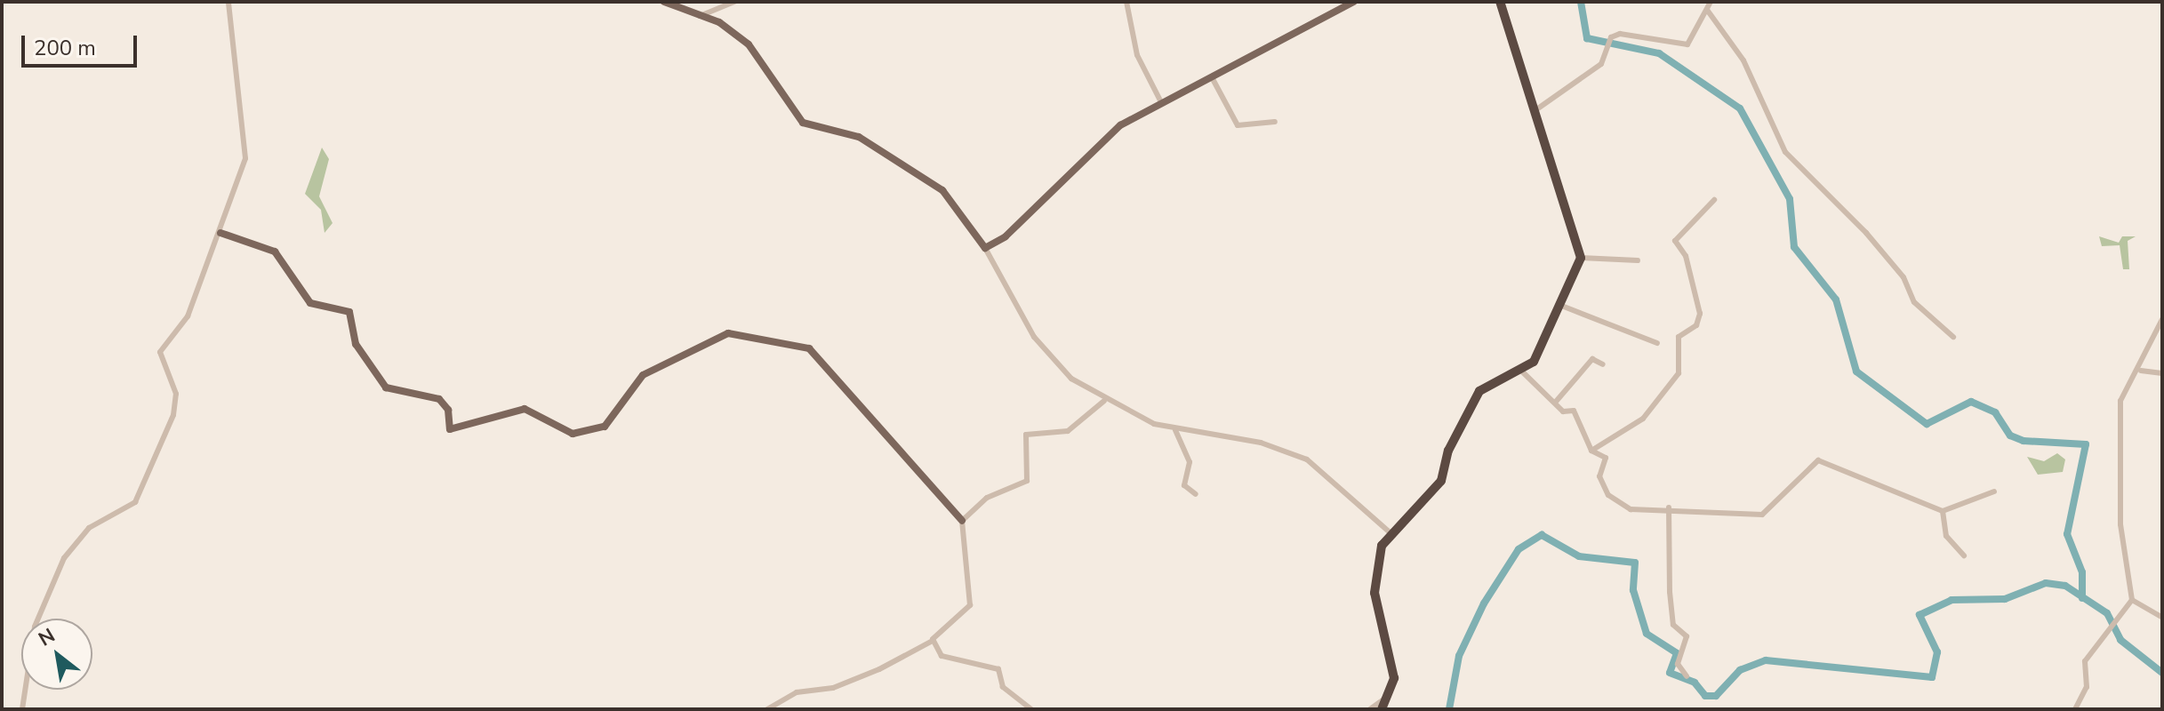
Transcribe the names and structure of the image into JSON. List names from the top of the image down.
{
  "scale_bar": "200 m",
  "north": "top left"
}
